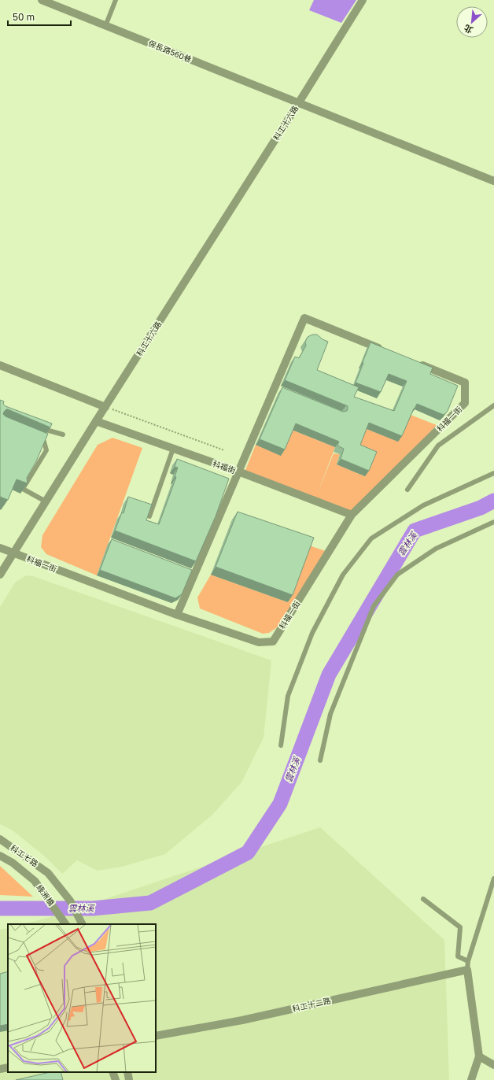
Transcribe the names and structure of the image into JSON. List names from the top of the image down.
{
  "streets": {
    "street": [
      "保長路560巷",
      "科工十六路",
      "科福一街",
      "科福街",
      "科工七路",
      "綠洲橋",
      "科工十二路"
    ]
  },
  "crossings": [
    ["保長路560巷", "科工十六路"],
    ["科工十六路", "科福一街"],
    ["科工十六路", "科福街"],
    ["科福一街", "科福街"],
    ["科工七路", "綠洲橋"]
  ],
  "water": ["雲林溪"],
  "scale_bar": "50 m",
  "north": "bottom left"
}
